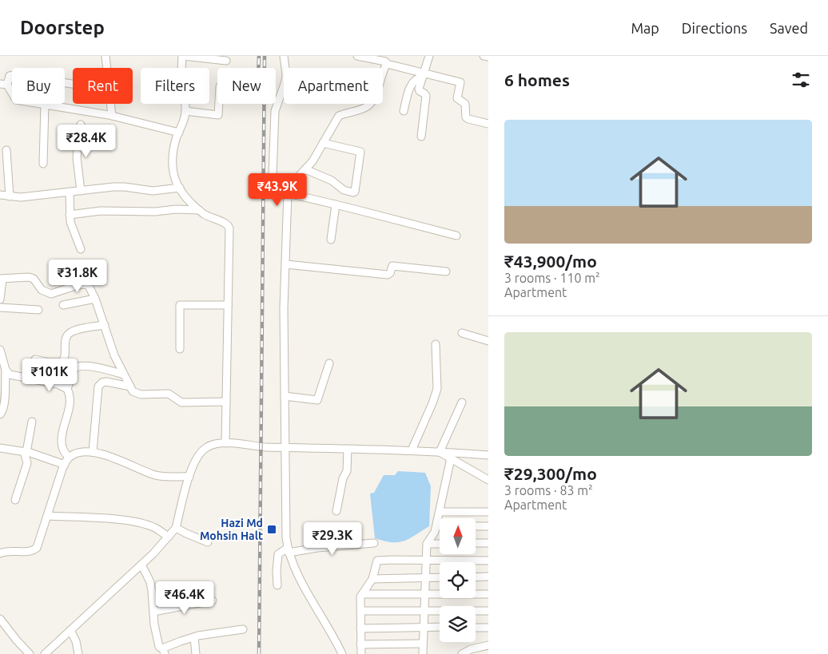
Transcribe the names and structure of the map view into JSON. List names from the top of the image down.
{
  "places": {
    "transit": ["Hazi Md Mohsin Halt"]
  },
  "north": "top",
  "page": {
    "header": "Doorstep",
    "nav": ["Map", "Directions", "Saved"],
    "heading": "6 homes",
    "chip": [
      "Buy",
      "Rent",
      "Filters",
      "New",
      "Apartment"
    ],
    "list": [
      {
        "name": "₹43,900/mo",
        "note": "3 rooms · 110 m² · Apartment"
      },
      {
        "name": "₹29,300/mo",
        "note": "3 rooms · 83 m² · Apartment"
      }
    ],
    "price": [
      "₹28.4K",
      "₹43.9K",
      "₹31.8K",
      "₹101K",
      "₹29.3K",
      "₹46.4K"
    ]
  }
}
